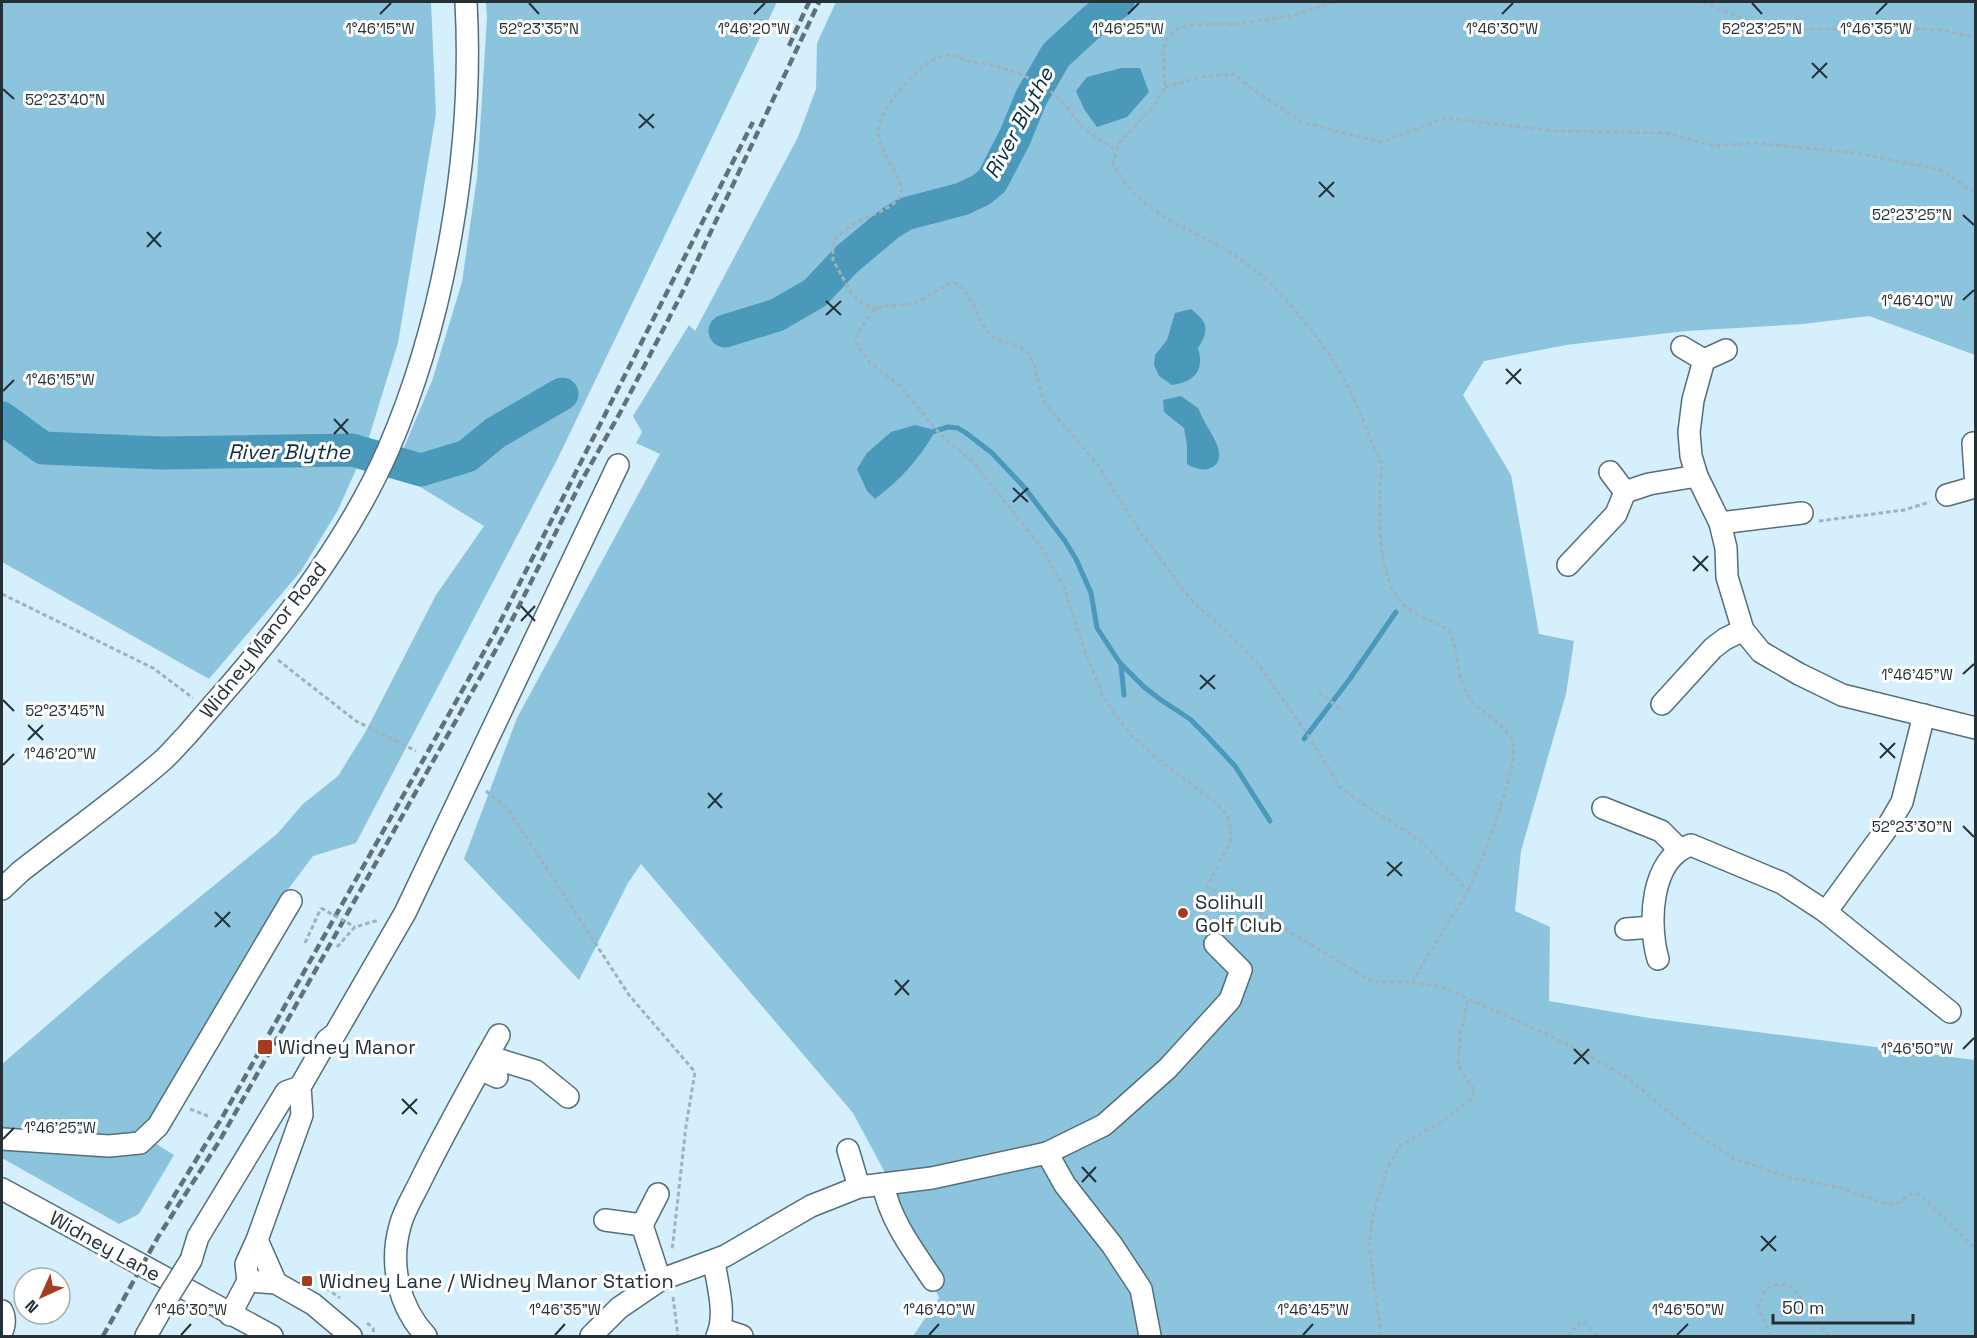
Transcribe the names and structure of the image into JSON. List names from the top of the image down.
{
  "streets": {
    "street": ["Widney Manor Road", "Widney Lane"]
  },
  "water": ["River Blythe"],
  "places": {
    "other": ["Solihull Golf Club"],
    "transit": ["Widney Manor", "Widney Lane / Widney Manor Station"]
  },
  "scale_bar": "50 m",
  "north": "bottom left",
  "coordinates": [
    "1°46'15\"W",
    "52°23'35\"N",
    "1°46'20\"W",
    "1°46'25\"W",
    "1°46'30\"W",
    "52°23'25\"N",
    "1°46'35\"W",
    "52°23'40\"N",
    "1°46'40\"W",
    "1°46'45\"W",
    "52°23'45\"N",
    "52°23'30\"N",
    "1°46'50\"W"
  ]
}
